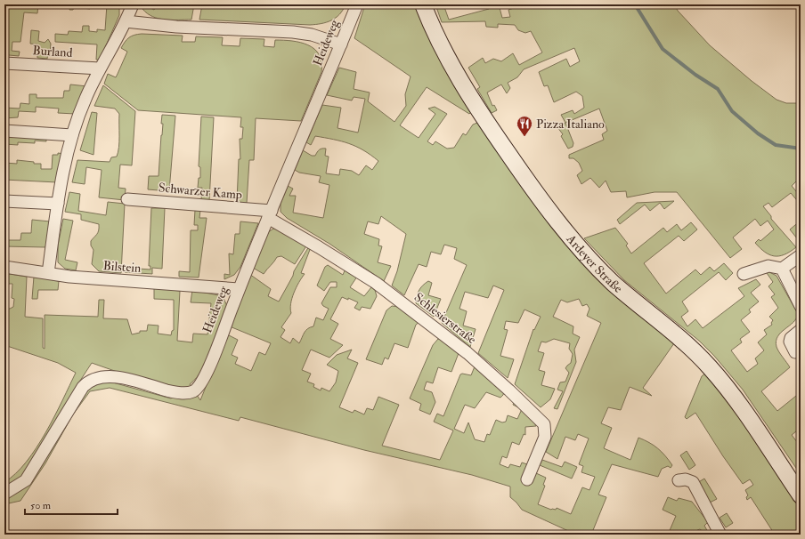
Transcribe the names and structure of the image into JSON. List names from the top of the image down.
{
  "streets": {
    "main road": ["Ardeyer Straße"],
    "street": [
      "Heideweg",
      "Burland",
      "Schwarzer Kamp",
      "Bilstein",
      "Schlesierstraße"
    ]
  },
  "crossings": [
    ["Heideweg", "Schwarzer Kamp"],
    ["Heideweg", "Bilstein"],
    ["Heideweg", "Schlesierstraße"],
    ["Schwarzer Kamp", "Schlesierstraße"]
  ],
  "places": {
    "restaurant": ["Pizza Italiano"]
  },
  "scale_bar": "50 m"
}
